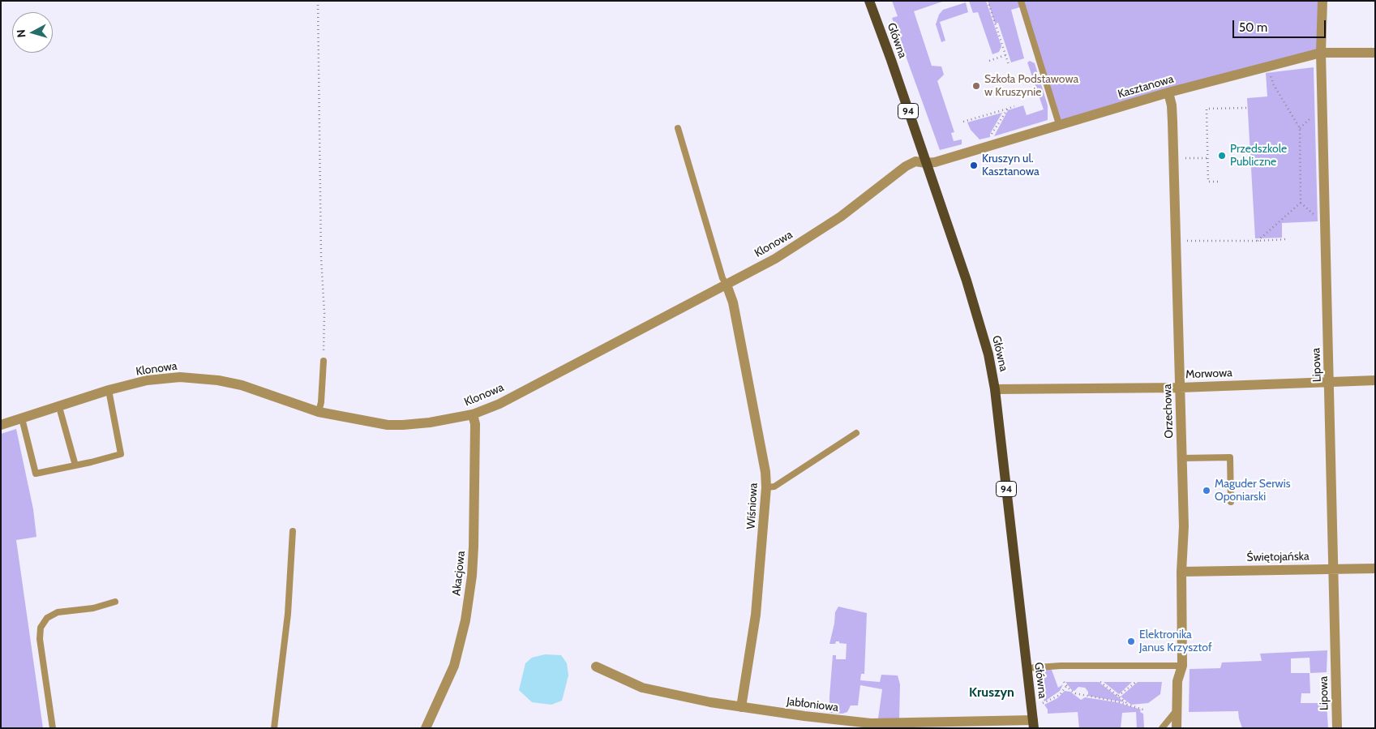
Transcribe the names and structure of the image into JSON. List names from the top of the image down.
{
  "streets": {
    "main road": ["Główna", "94"],
    "street": [
      "Kasztanowa",
      "Klonowa",
      "Lipowa",
      "Morwowa",
      "Orzechowa",
      "Wiśniowa",
      "Świętojańska",
      "Akacjowa",
      "Jabłoniowa"
    ]
  },
  "crossings": [
    ["Główna", "Kasztanowa"],
    ["Główna", "Klonowa"],
    ["Główna", "Morwowa"],
    ["Główna", "Jabłoniowa"],
    ["Kasztanowa", "Klonowa"],
    ["Kasztanowa", "Lipowa"],
    ["Kasztanowa", "Orzechowa"],
    ["Klonowa", "Wiśniowa"],
    ["Klonowa", "Akacjowa"],
    ["Lipowa", "Morwowa"],
    ["Lipowa", "Świętojańska"],
    ["Morwowa", "Orzechowa"],
    ["Orzechowa", "Świętojańska"],
    ["Wiśniowa", "Jabłoniowa"]
  ],
  "districts": ["Kruszyn"],
  "places": [
    "Szkoła Podstawowa w Kruszynie",
    "Przedszkole Publiczne",
    "Kruszyn ul. Kasztanowa",
    "Maguder Serwis Oponiarski",
    "Elektronika Janus Krzysztof"
  ],
  "scale_bar": "50 m",
  "north": "left"
}
